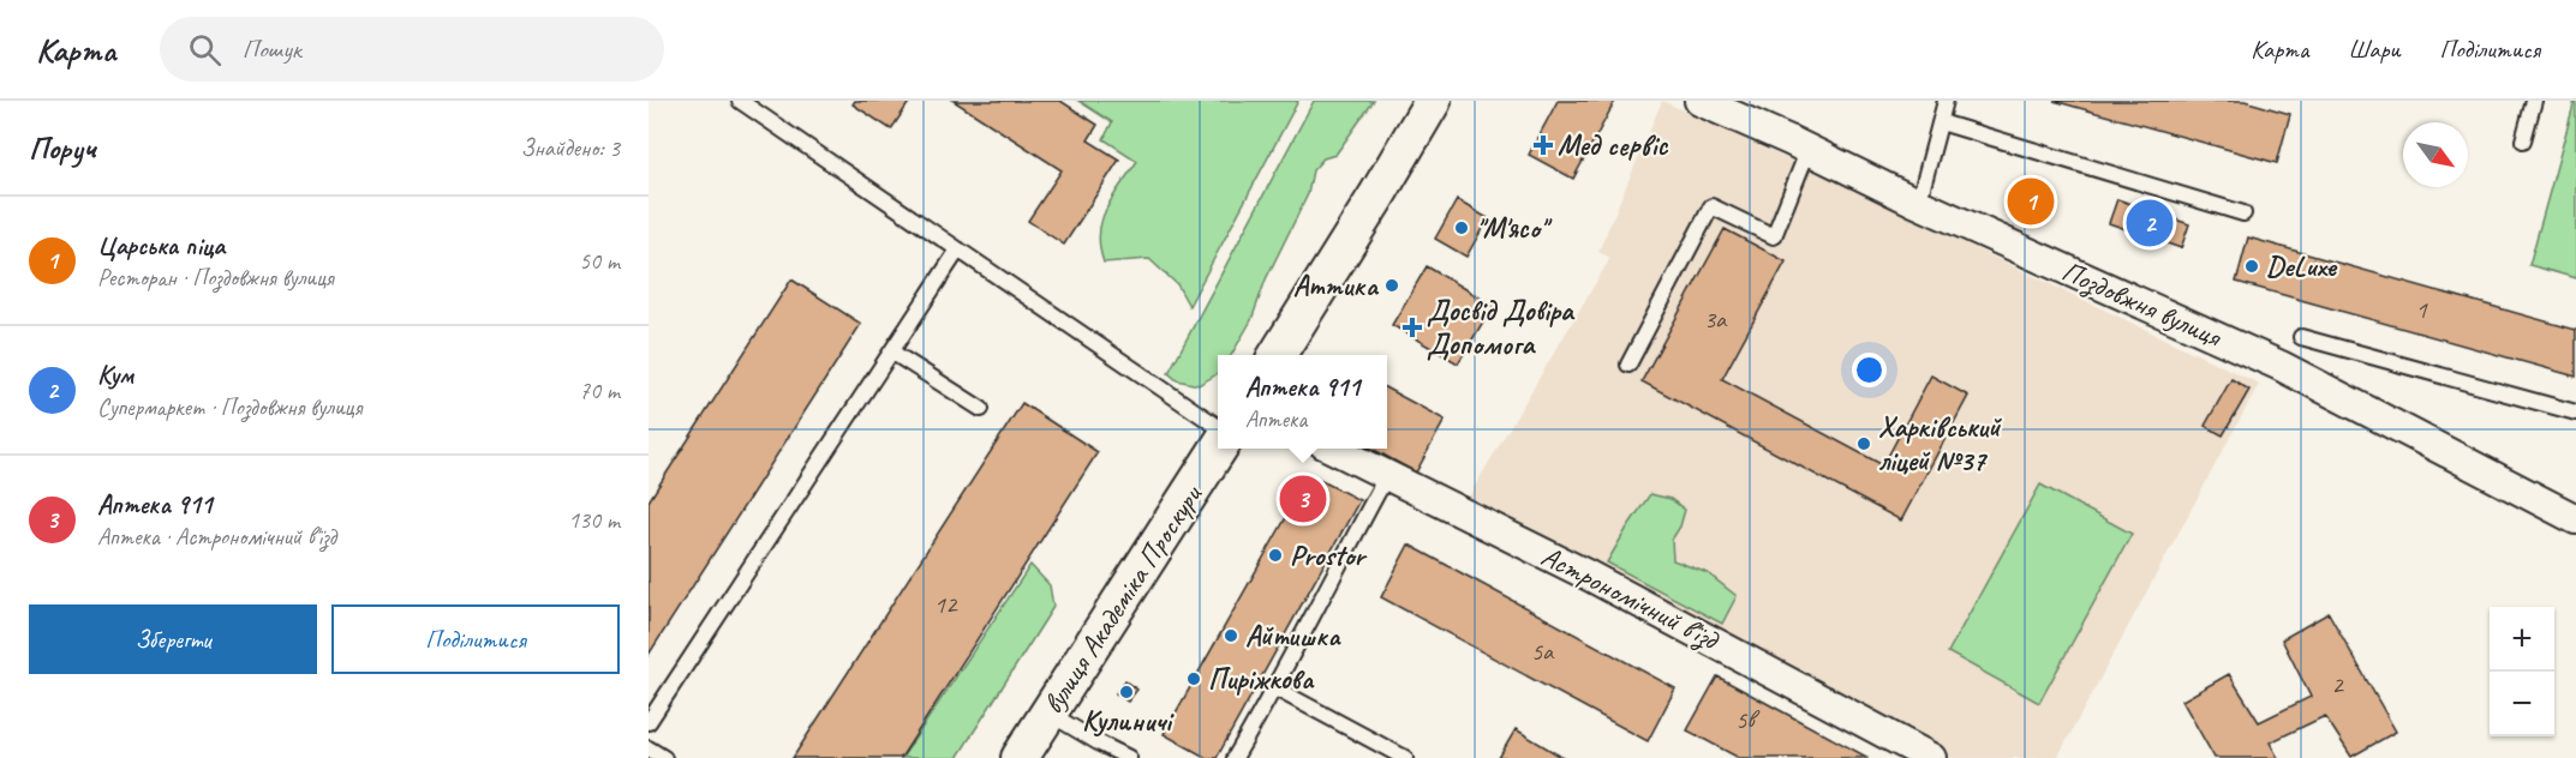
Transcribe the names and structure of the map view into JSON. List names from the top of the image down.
{
  "streets": {
    "street": ["Поздовжня вулиця", "Астрономічний в'їзд", "вулиця Академіка Проскури"]
  },
  "places": {
    "health": ["Мед сервіс", "Досвід Довіра Допомога"],
    "other": [
      "\"М'ясо\"",
      "DeLuxe",
      "Аттика",
      "Харківський ліцей №37",
      "Prostor",
      "Айтишка",
      "Пиріжкова",
      "Кулиничі"
    ]
  },
  "house_numbers": [
    "1",
    "3а",
    "12",
    "5а",
    "2",
    "5в"
  ],
  "north": "bottom right",
  "page": {
    "header": "Карта",
    "search": "Пошук",
    "nav": ["Карта", "Шари", "Поділитися"],
    "heading": ["Поруч", "Знайдено: 3"],
    "pins": ["1", "2", "3"],
    "list": [
      {
        "mark": "1",
        "name": "Царська піца",
        "note": "Ресторан · Поздовжня вулиця",
        "value": "50 m"
      },
      {
        "mark": "2",
        "name": "Кум",
        "note": "Супермаркет · Поздовжня вулиця",
        "value": "70 m"
      },
      {
        "mark": "3",
        "name": "Аптека 911",
        "note": "Аптека · Астрономічний в'їзд",
        "value": "130 m"
      }
    ],
    "popup": ["Аптека 911", "Аптека"],
    "buttons": ["Зберегти", "Поділитися"],
    "map_buttons": ["+", "−"]
  }
}
